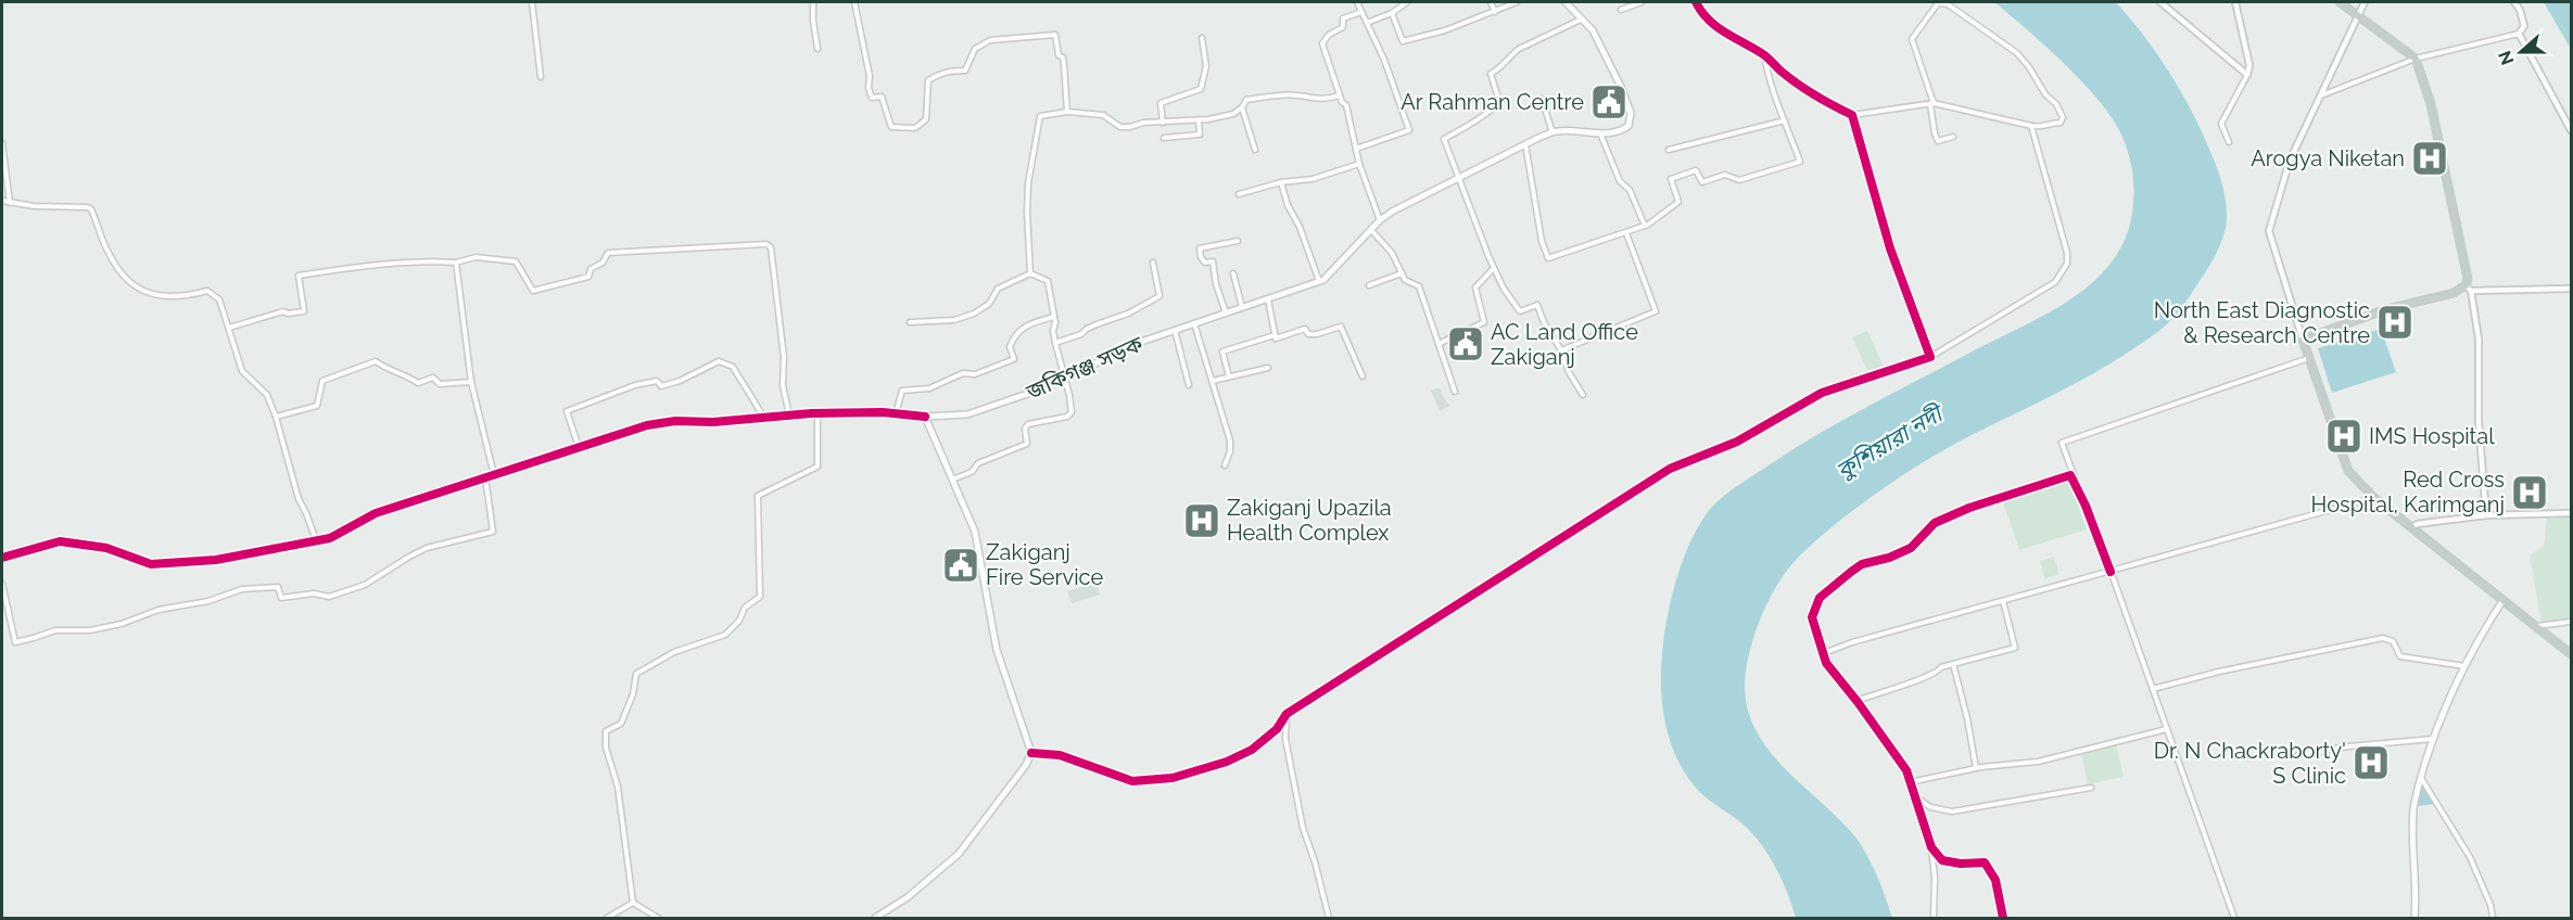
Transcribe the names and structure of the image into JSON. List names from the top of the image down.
{
  "streets": {
    "main road": ["জকিগঞ্জ সড়ক"]
  },
  "water": ["কুশিয়ারা নদী"],
  "places": {
    "public building": ["Ar Rahman Centre", "AC Land Office Zakiganj", "Zakiganj Fire Service"],
    "hospital": [
      "Arogya Niketan",
      "North East Diagnostic & Research Centre",
      "IMS Hospital",
      "Red Cross Hospital, Karimganj",
      "Zakiganj Upazila Health Complex",
      "Dr. N Chackraborty' S Clinic"
    ]
  },
  "north": "left"
}
